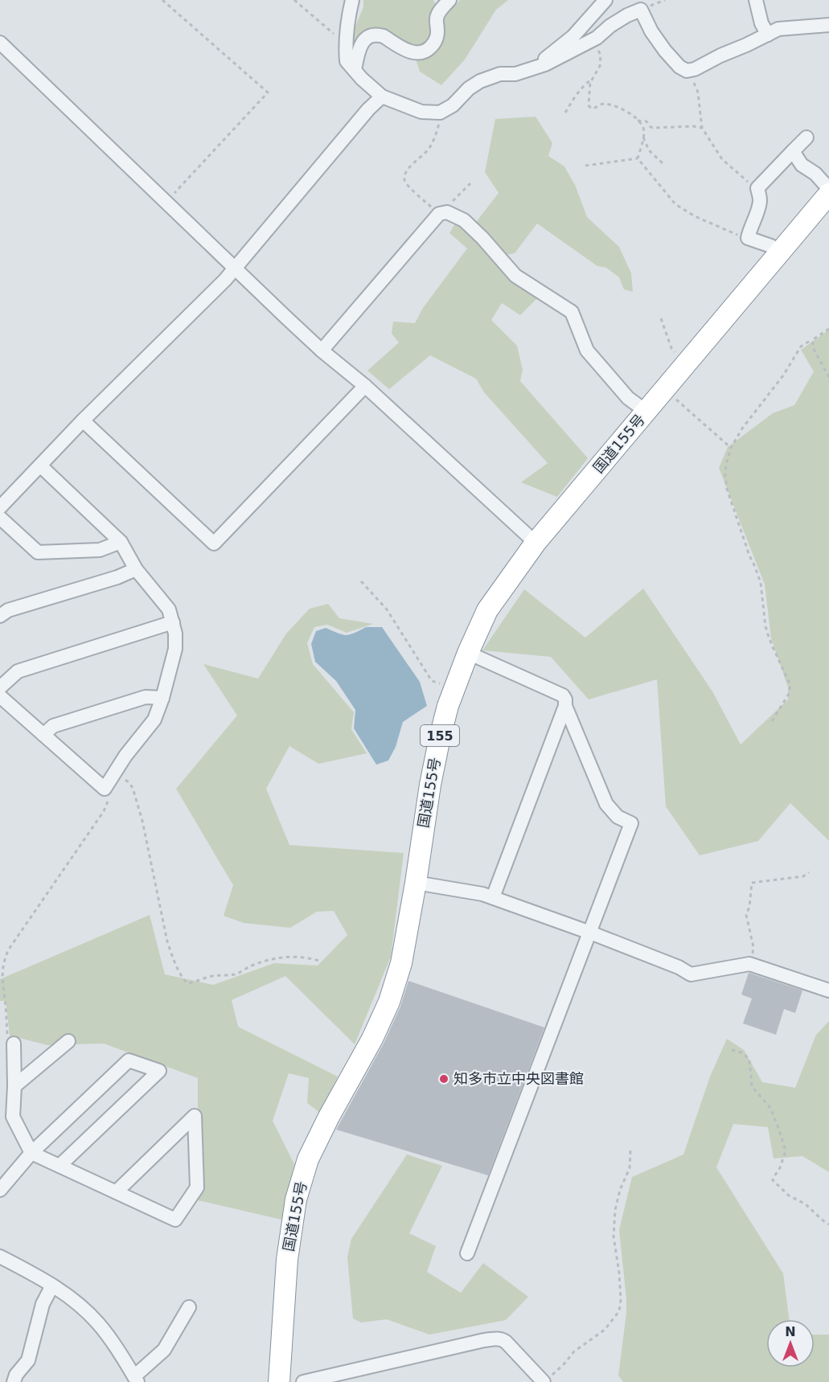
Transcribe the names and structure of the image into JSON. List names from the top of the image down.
{
  "streets": {
    "highway": ["国道155号", "155"]
  },
  "places": ["知多市立中央図書館"],
  "north": "top"
}
